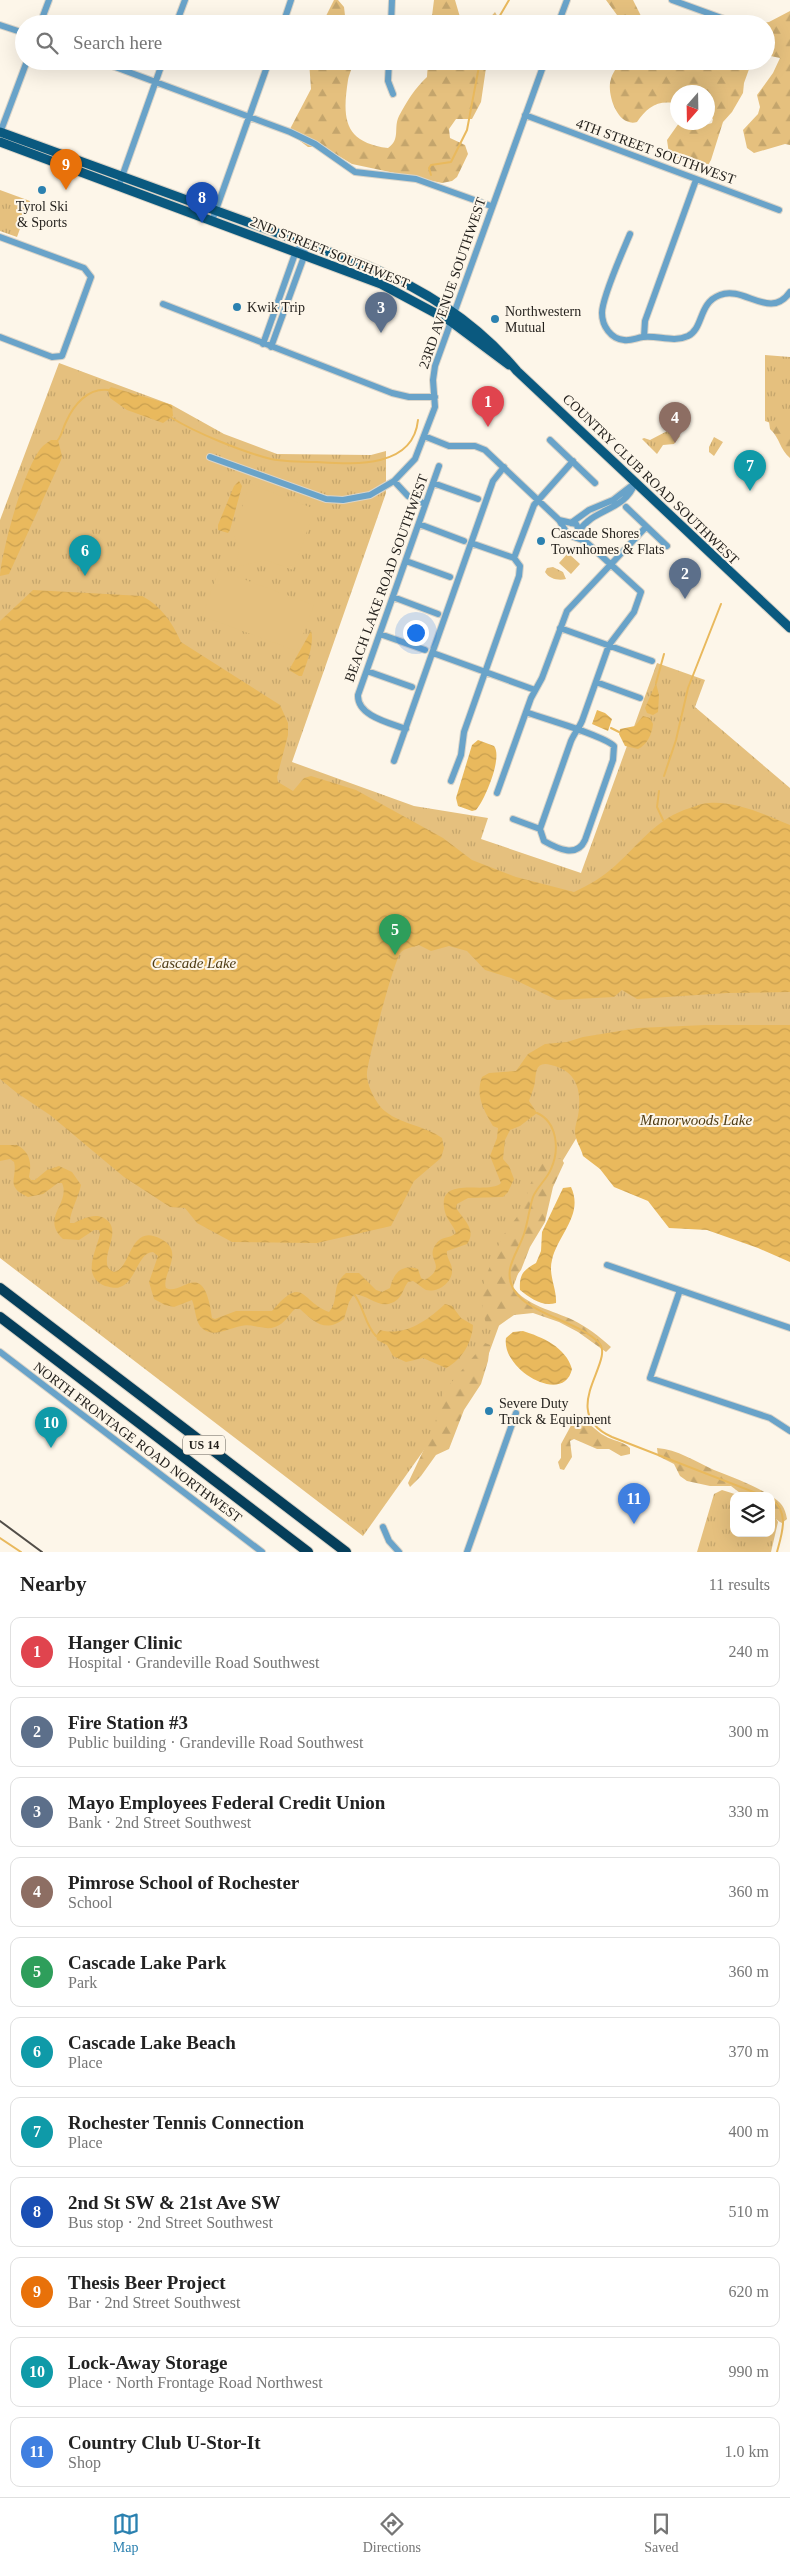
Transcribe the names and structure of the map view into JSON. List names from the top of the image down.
{
  "streets": {
    "highway": ["US 14"],
    "main road": ["2ND STREET SOUTHWEST", "COUNTRY CLUB ROAD SOUTHWEST"],
    "street": [
      "4TH STREET SOUTHWEST",
      "23RD AVENUE SOUTHWEST",
      "BEACH LAKE ROAD SOUTHWEST",
      "NORTH FRONTAGE ROAD NORTHWEST"
    ]
  },
  "crossings": [
    ["4TH STREET SOUTHWEST", "23RD AVENUE SOUTHWEST"],
    ["2ND STREET SOUTHWEST", "23RD AVENUE SOUTHWEST"],
    ["2ND STREET SOUTHWEST", "COUNTRY CLUB ROAD SOUTHWEST"]
  ],
  "water": ["Cascade Lake", "Manorwoods Lake"],
  "places": [
    "Tyrol Ski & Sports",
    "Kwik Trip",
    "Northwestern Mutual",
    "Cascade Shores Townhomes & Flats",
    "Severe Duty Truck & Equipment"
  ],
  "north": "bottom",
  "page": {
    "search": "Search here",
    "pins": [
      "9",
      "8",
      "3",
      "1",
      "4",
      "7",
      "6",
      "2",
      "5",
      "10",
      "11"
    ],
    "heading": ["Nearby", "11 results"],
    "list": [
      {
        "mark": "1",
        "name": "Hanger Clinic",
        "note": "Hospital · Grandeville Road Southwest",
        "value": "240 m"
      },
      {
        "mark": "2",
        "name": "Fire Station #3",
        "note": "Public building · Grandeville Road Southwest",
        "value": "300 m"
      },
      {
        "mark": "3",
        "name": "Mayo Employees Federal Credit Union",
        "note": "Bank · 2nd Street Southwest",
        "value": "330 m"
      },
      {
        "mark": "4",
        "name": "Pimrose School of Rochester",
        "note": "School",
        "value": "360 m"
      },
      {
        "mark": "5",
        "name": "Cascade Lake Park",
        "note": "Park",
        "value": "360 m"
      },
      {
        "mark": "6",
        "name": "Cascade Lake Beach",
        "note": "Place",
        "value": "370 m"
      },
      {
        "mark": "7",
        "name": "Rochester Tennis Connection",
        "note": "Place",
        "value": "400 m"
      },
      {
        "mark": "8",
        "name": "2nd St SW & 21st Ave SW",
        "note": "Bus stop · 2nd Street Southwest",
        "value": "510 m"
      },
      {
        "mark": "9",
        "name": "Thesis Beer Project",
        "note": "Bar · 2nd Street Southwest",
        "value": "620 m"
      },
      {
        "mark": "10",
        "name": "Lock-Away Storage",
        "note": "Place · North Frontage Road Northwest",
        "value": "990 m"
      },
      {
        "mark": "11",
        "name": "Country Club U-Stor-It",
        "note": "Shop",
        "value": "1.0 km"
      }
    ],
    "nav": ["Map", "Directions", "Saved"]
  }
}
